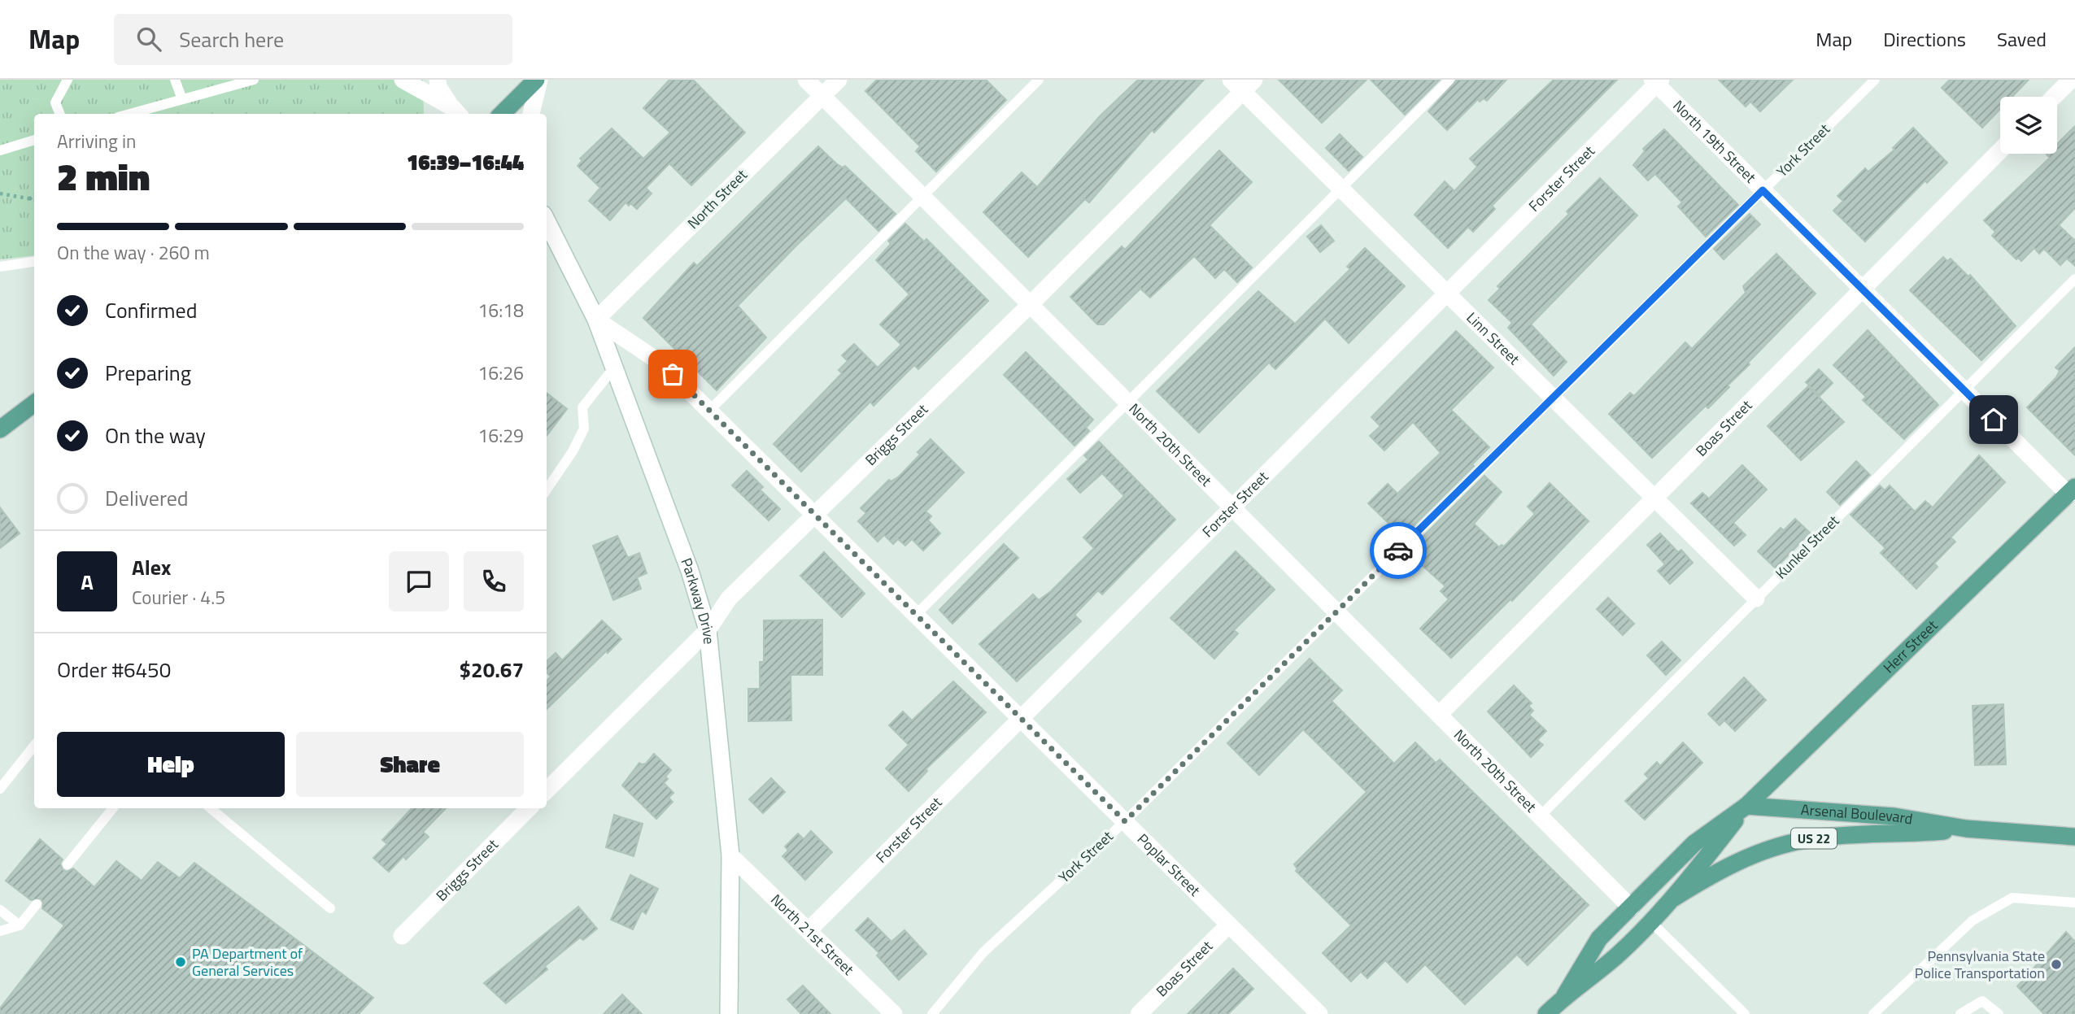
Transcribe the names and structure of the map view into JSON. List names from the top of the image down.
{
  "streets": {
    "main road": ["Herr Street", "Arsenal Boulevard", "US 22"],
    "street": [
      "North 19th Street",
      "Forster Street",
      "North Street",
      "Linn Street",
      "Boas Street",
      "Briggs Street",
      "North 20th Street",
      "Parkway Drive",
      "Poplar Street",
      "North 21st Street"
    ],
    "lane": ["York Street", "Kunkel Street"]
  },
  "crossings": [
    ["North 19th Street", "York Street"],
    ["North 19th Street", "Forster Street"],
    ["North 19th Street", "Boas Street"],
    ["North 19th Street", "Kunkel Street"],
    ["North 19th Street", "Herr Street"],
    ["York Street", "Linn Street"],
    ["York Street", "North 20th Street"],
    ["York Street", "Poplar Street"],
    ["Forster Street", "Linn Street"],
    ["Forster Street", "North 20th Street"],
    ["Forster Street", "Poplar Street"],
    ["Forster Street", "North 21st Street"],
    ["North Street", "North 20th Street"],
    ["North Street", "Parkway Drive"],
    ["North Street", "Poplar Street"],
    ["Linn Street", "Boas Street"],
    ["Linn Street", "Briggs Street"],
    ["Linn Street", "Kunkel Street"],
    ["Boas Street", "North 20th Street"],
    ["Boas Street", "Poplar Street"],
    ["Briggs Street", "North 20th Street"],
    ["Briggs Street", "Parkway Drive"],
    ["Briggs Street", "Poplar Street"],
    ["North 20th Street", "Kunkel Street"],
    ["North 20th Street", "Herr Street"],
    ["Parkway Drive", "Poplar Street"],
    ["Parkway Drive", "North 21st Street"],
    ["Herr Street", "Arsenal Boulevard"]
  ],
  "places": ["PA Department of General Services", "Pennsylvania State Police Transportation"],
  "page": {
    "header": "Map",
    "search": "Search here",
    "nav": ["Map", "Directions", "Saved"],
    "heading": ["2 min", "Arriving in", "16:39–16:44"],
    "panel": [
      "Alex",
      "Courier · 4.5",
      "Order #6450",
      "$20.67"
    ],
    "bar": "On the way · 260 m",
    "list": [
      ["Confirmed", "16:18"],
      ["Preparing", "16:26"],
      ["On the way", "16:29"],
      "Delivered"
    ],
    "round": "A",
    "buttons": ["Help", "Share"]
  }
}
